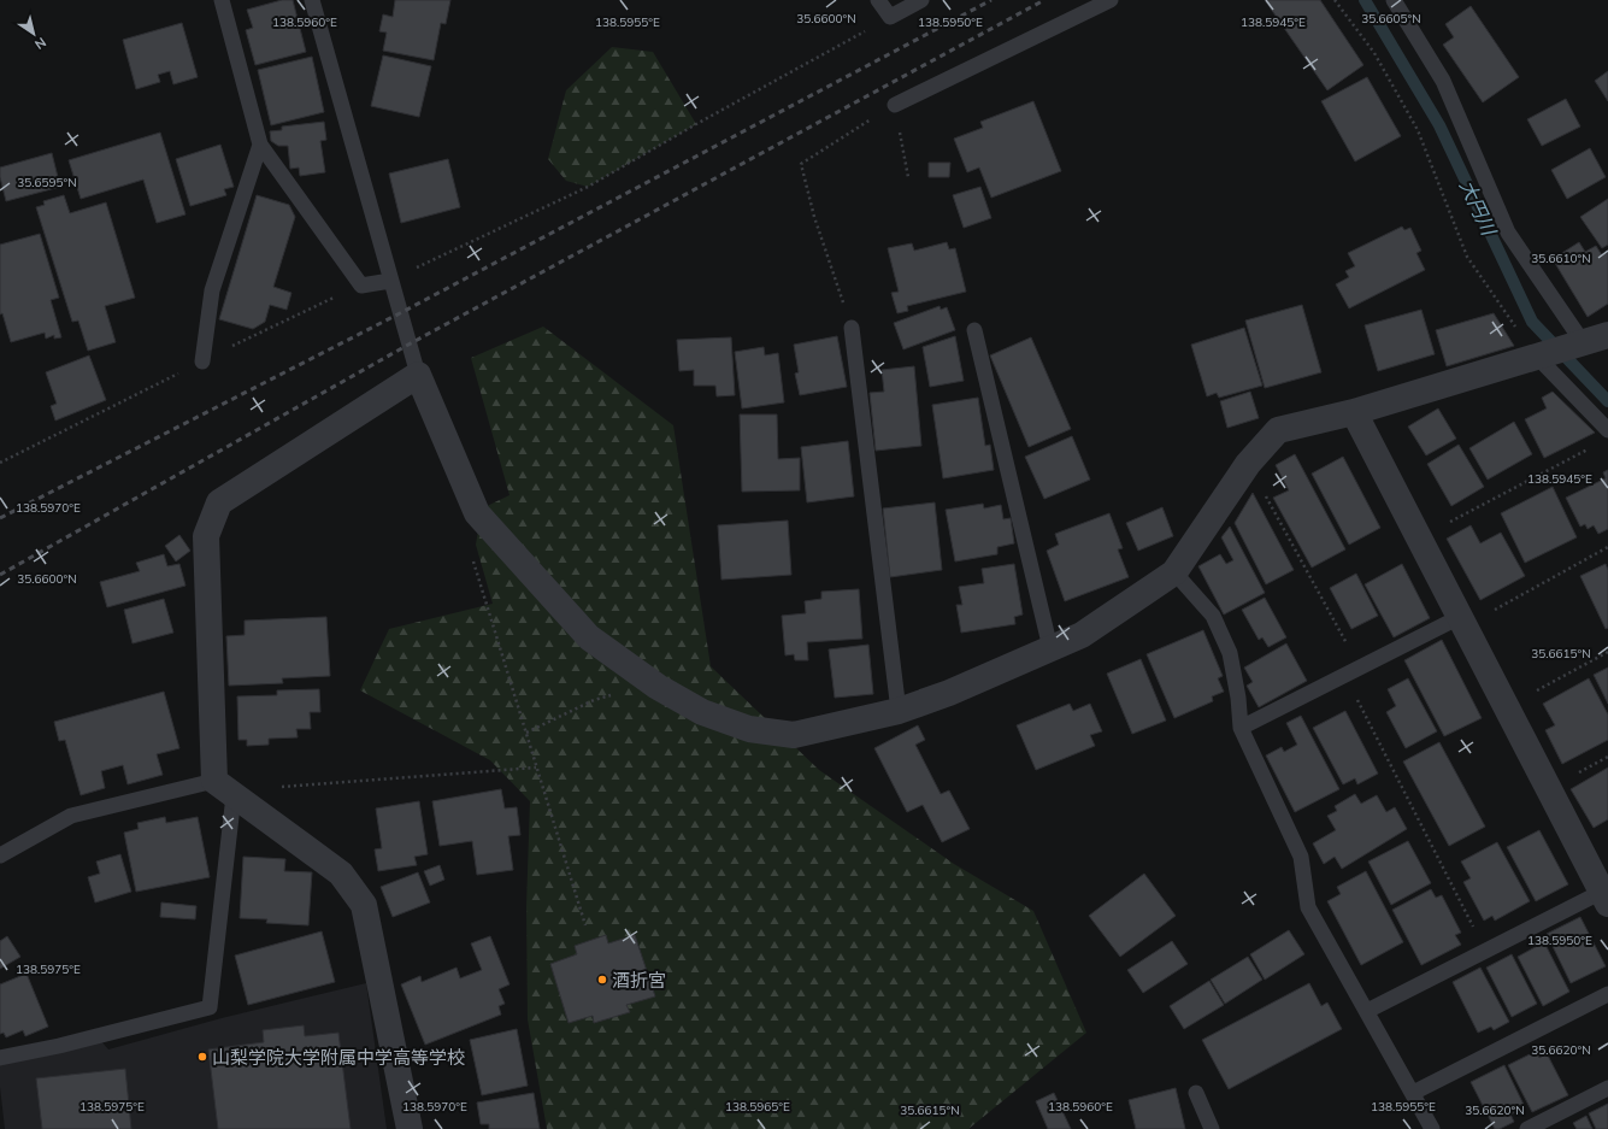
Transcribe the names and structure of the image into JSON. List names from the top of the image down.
{
  "water": ["大円川"],
  "places": ["酒折宮", "山梨学院大学附属中学高等学校"],
  "north": "bottom right",
  "coordinates": [
    "35.6600°N",
    "35.6605°N",
    "138.5955°E",
    "138.5950°E",
    "138.5945°E",
    "138.5960°E",
    "35.6595°N",
    "35.6610°N",
    "138.5970°E",
    "35.6615°N",
    "138.5975°E",
    "35.6620°N",
    "138.5965°E"
  ]
}
